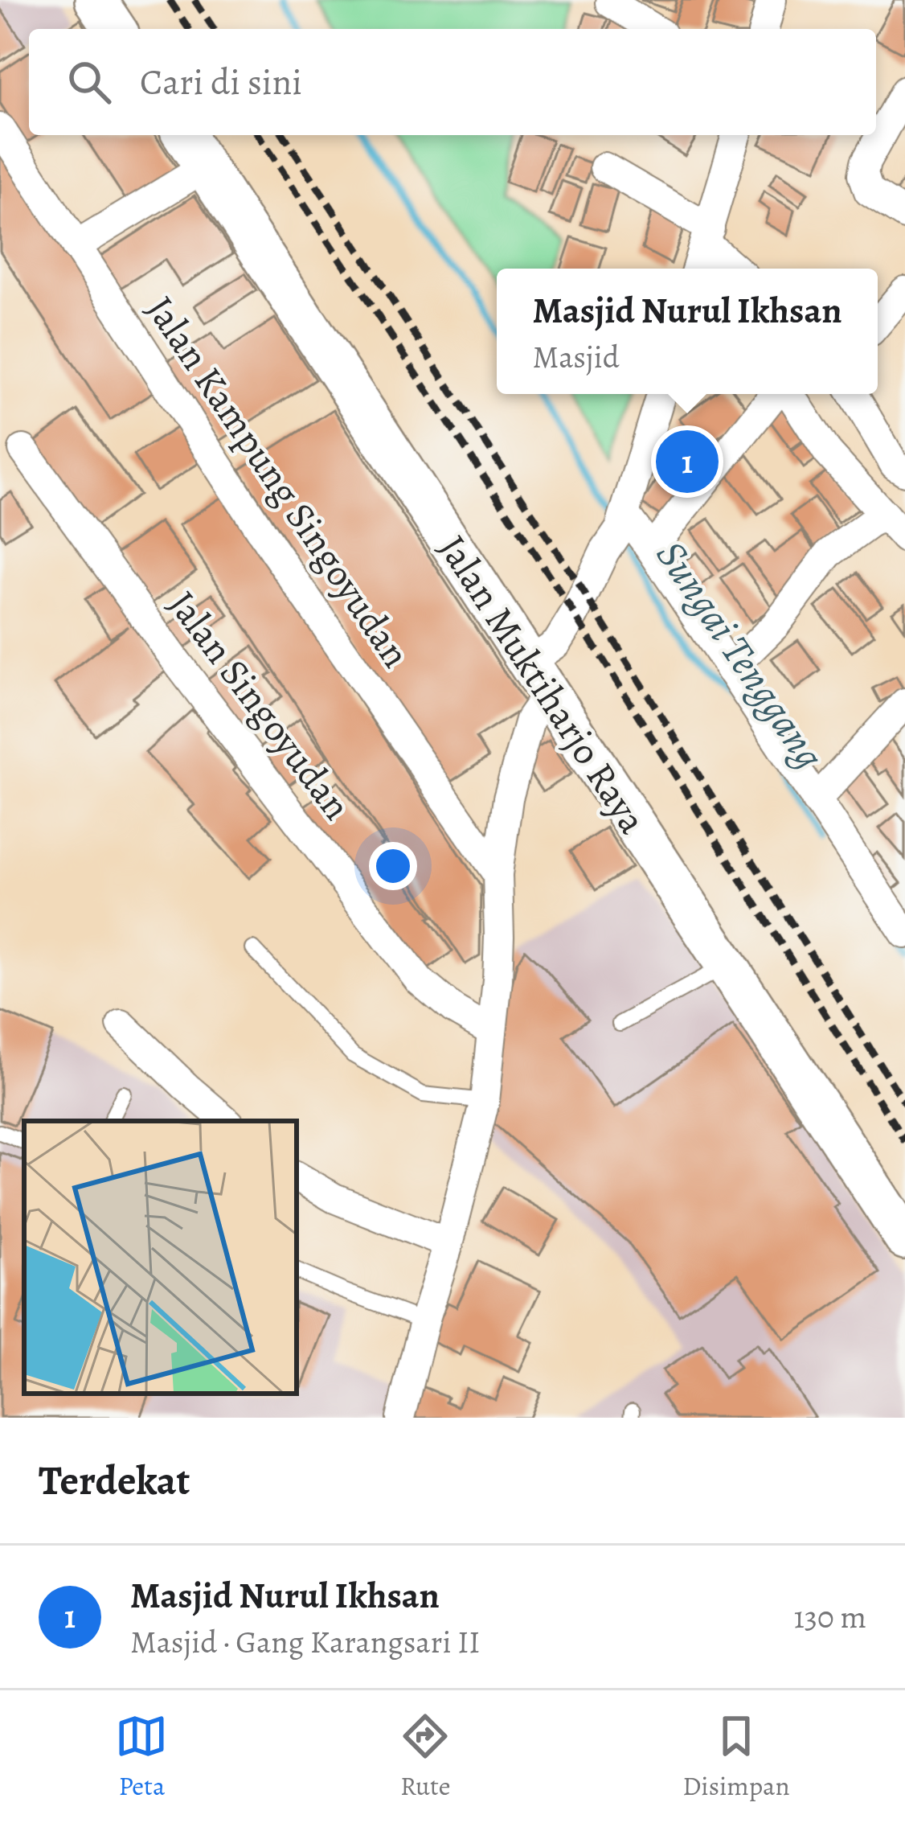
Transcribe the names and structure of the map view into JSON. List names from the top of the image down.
{
  "streets": {
    "street": ["Jalan Kampung Singoyudan", "Jalan Muktiharjo Raya", "Jalan Singoyudan"]
  },
  "water": ["Sungai Tenggang"],
  "page": {
    "search": "Cari di sini",
    "popup": ["Masjid Nurul Ikhsan", "Masjid"],
    "pins": "1",
    "heading": "Terdekat",
    "list": [
      {
        "mark": "1",
        "name": "Masjid Nurul Ikhsan",
        "note": "Masjid · Gang Karangsari II",
        "value": "130 m"
      }
    ],
    "nav": ["Peta", "Rute", "Disimpan"]
  }
}
